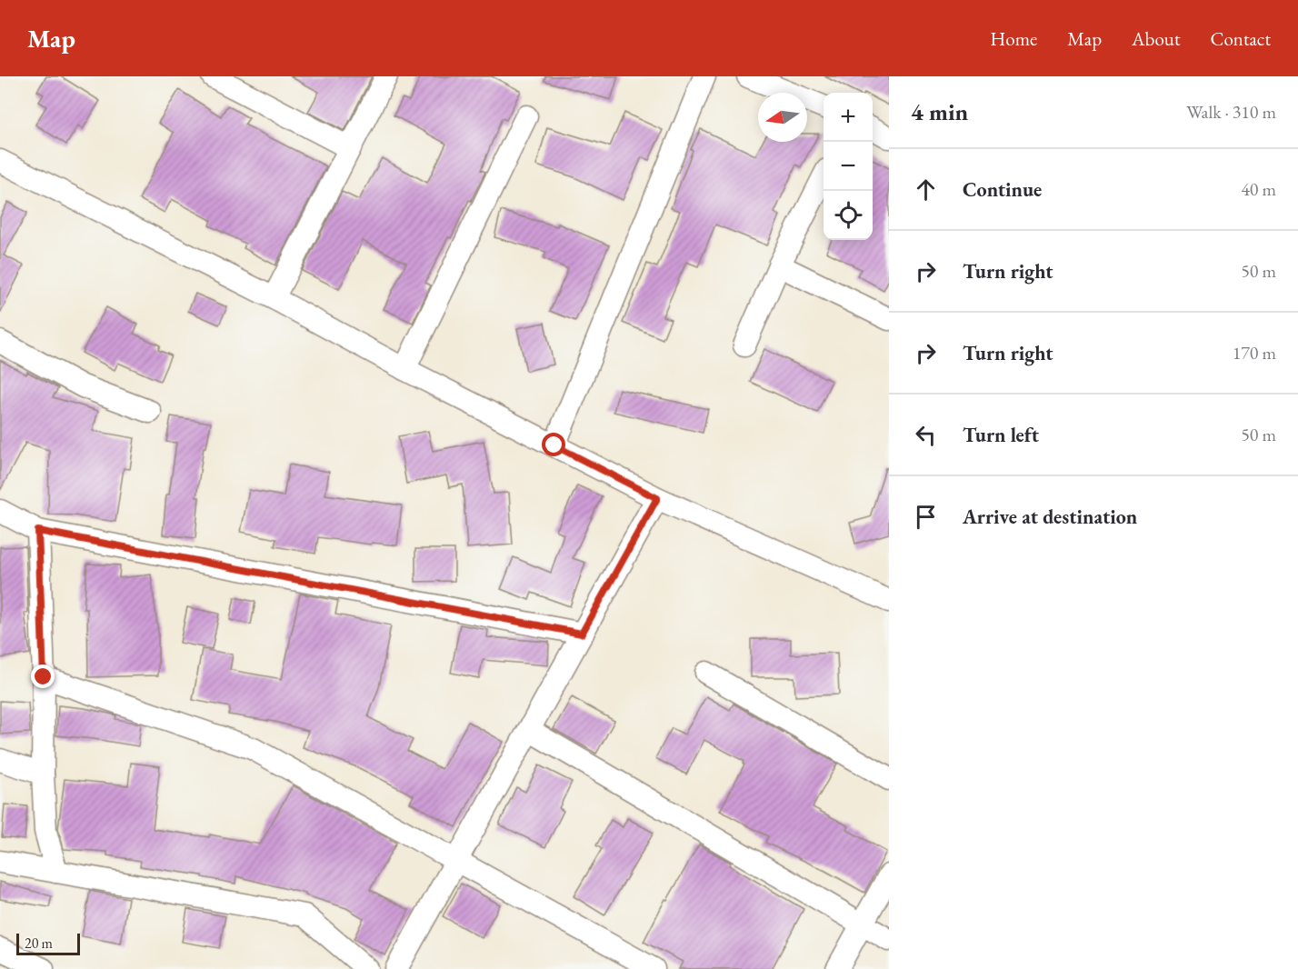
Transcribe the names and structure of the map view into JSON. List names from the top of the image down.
{
  "scale_bar": "20 m",
  "north": "left",
  "page": {
    "header": "Map",
    "nav": [
      "Home",
      "Map",
      "About",
      "Contact"
    ],
    "heading": ["4 min", "Walk · 310 m"],
    "map_buttons": ["+", "−"],
    "list": [
      ["Continue", "40 m"],
      ["Turn right", "50 m"],
      ["Turn right", "170 m"],
      ["Turn left", "50 m"],
      "Arrive at destination"
    ],
    "scale": "20 m"
  }
}
